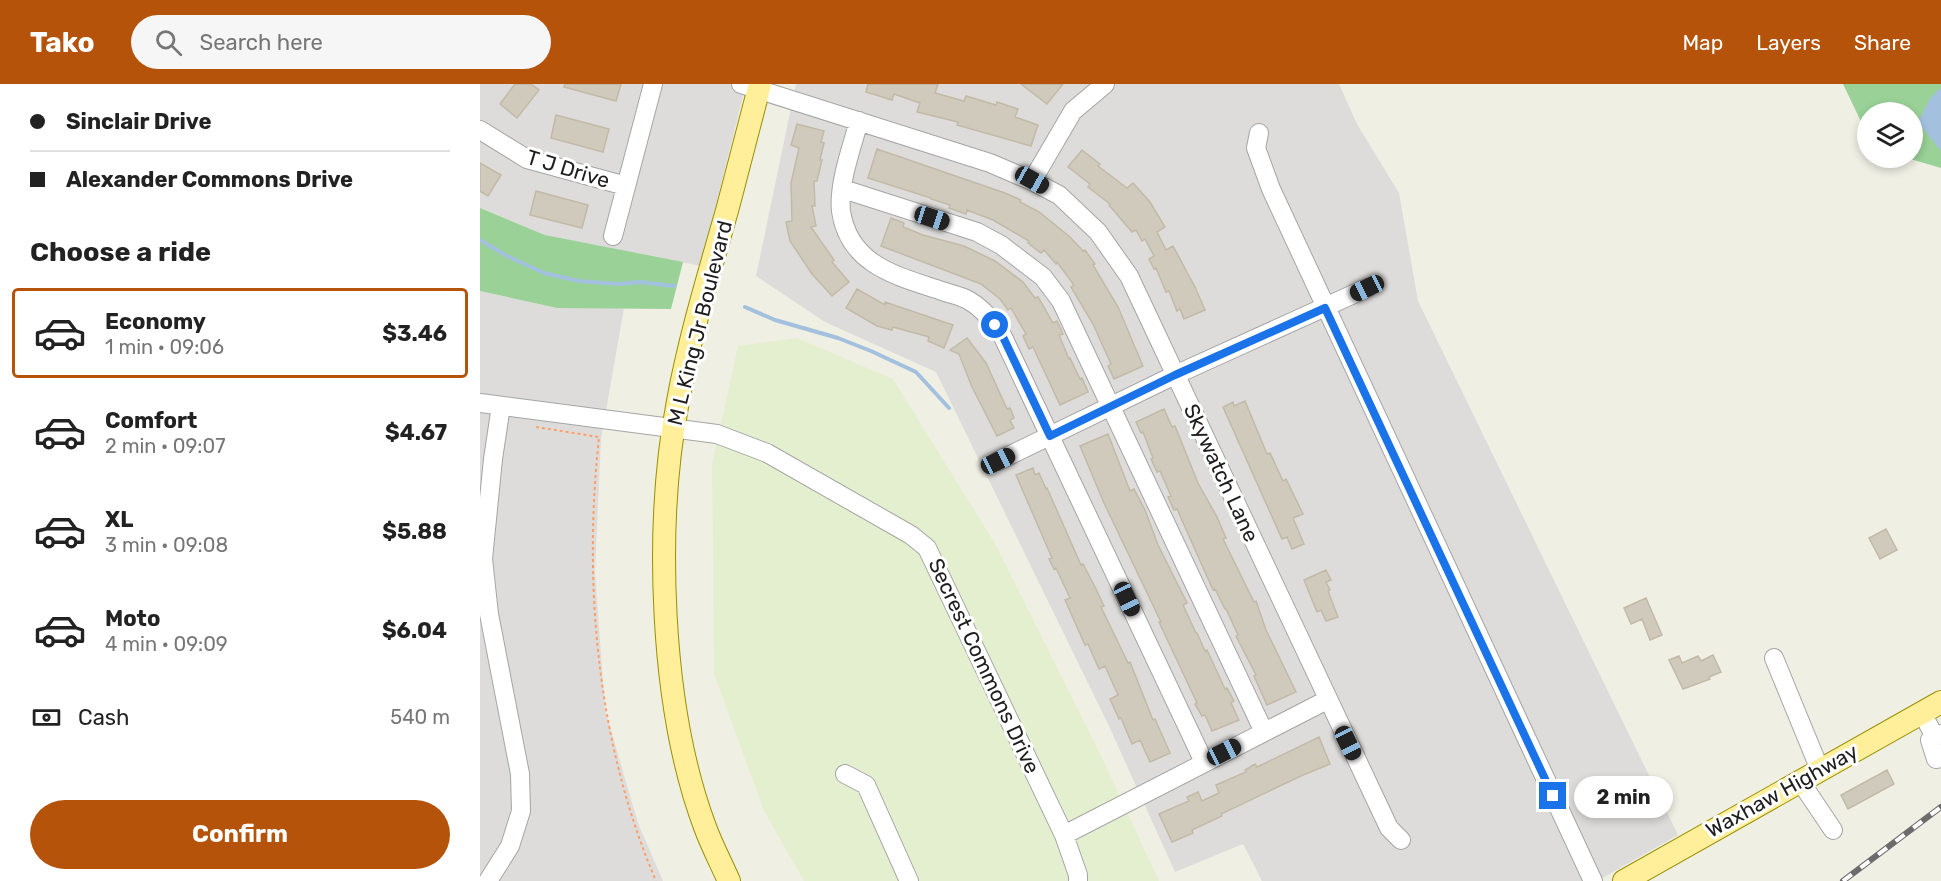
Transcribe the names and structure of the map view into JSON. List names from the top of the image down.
{
  "streets": {
    "main road": ["M L King Jr Boulevard", "Waxhaw Highway"],
    "street": ["T J Drive", "Skywatch Lane", "Secrest Commons Drive"]
  },
  "crossings": [
    ["M L King Jr Boulevard", "Skywatch Lane"],
    ["M L King Jr Boulevard", "Secrest Commons Drive"]
  ],
  "page": {
    "header": "Tako",
    "search": "Search here",
    "nav": ["Map", "Layers", "Share"],
    "banner": ["Sinclair Drive", "Alexander Commons Drive"],
    "heading": "Choose a ride",
    "list": [
      {
        "name": "Economy",
        "note": "1 min · 09:06",
        "value": "$3.46"
      },
      {
        "name": "Comfort",
        "note": "2 min · 09:07",
        "value": "$4.67"
      },
      {
        "name": "XL",
        "note": "3 min · 09:08",
        "value": "$5.88"
      },
      {
        "name": "Moto",
        "note": "4 min · 09:09",
        "value": "$6.04"
      }
    ],
    "pay": ["Cash", "540 m"],
    "bubble": "2 min",
    "buttons": "Confirm"
  }
}
